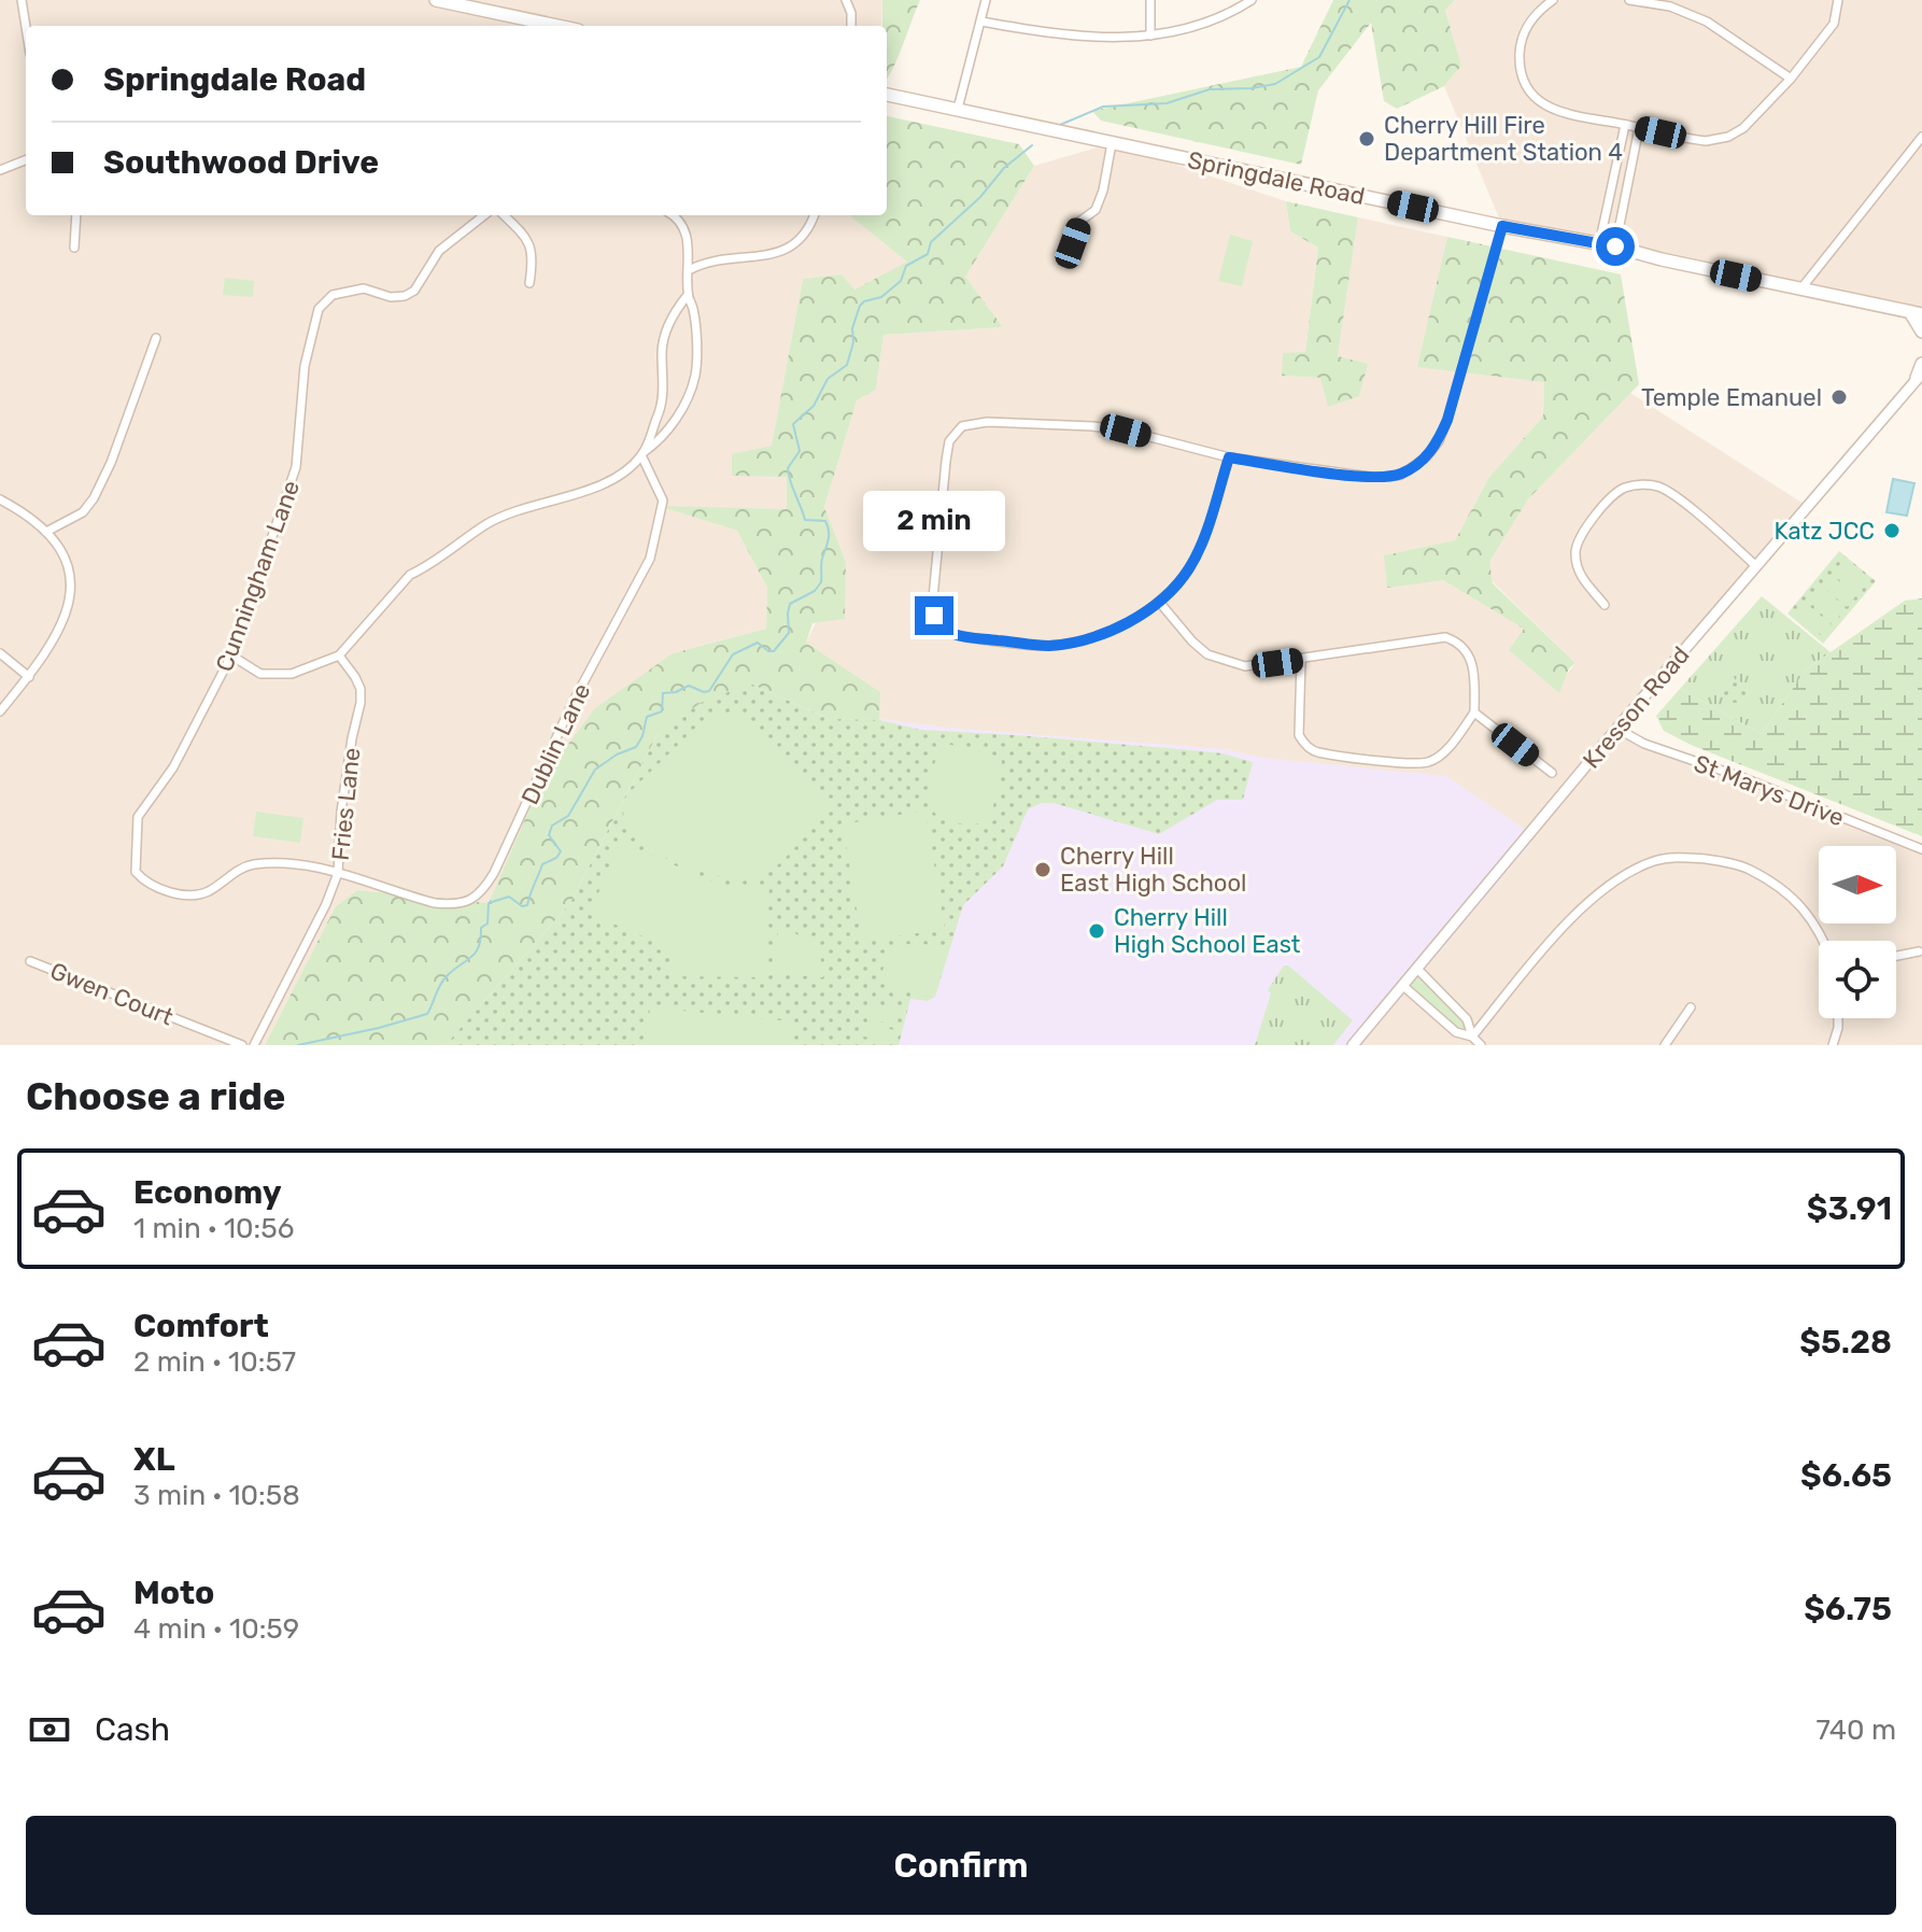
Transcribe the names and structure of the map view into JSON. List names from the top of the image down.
{
  "streets": {
    "main road": ["Springdale Road"],
    "street": [
      "Cunningham Lane",
      "Kresson Road",
      "Dublin Lane",
      "St Marys Drive",
      "Fries Lane",
      "Gwen Court"
    ]
  },
  "crossings": [
    ["Cunningham Lane", "Dublin Lane"],
    ["Cunningham Lane", "Fries Lane"],
    ["Kresson Road", "St Marys Drive"],
    ["Dublin Lane", "Fries Lane"]
  ],
  "places": [
    "Cherry Hill Fire Department Station 4",
    "Temple Emanuel",
    "Katz JCC",
    "Cherry Hill East High School",
    "Cherry Hill High School East"
  ],
  "north": "right",
  "page": {
    "banner": ["Springdale Road", "Southwood Drive"],
    "bubble": "2 min",
    "heading": "Choose a ride",
    "list": [
      {
        "name": "Economy",
        "note": "1 min · 10:56",
        "value": "$3.91"
      },
      {
        "name": "Comfort",
        "note": "2 min · 10:57",
        "value": "$5.28"
      },
      {
        "name": "XL",
        "note": "3 min · 10:58",
        "value": "$6.65"
      },
      {
        "name": "Moto",
        "note": "4 min · 10:59",
        "value": "$6.75"
      }
    ],
    "pay": ["Cash", "740 m"],
    "buttons": "Confirm"
  }
}
